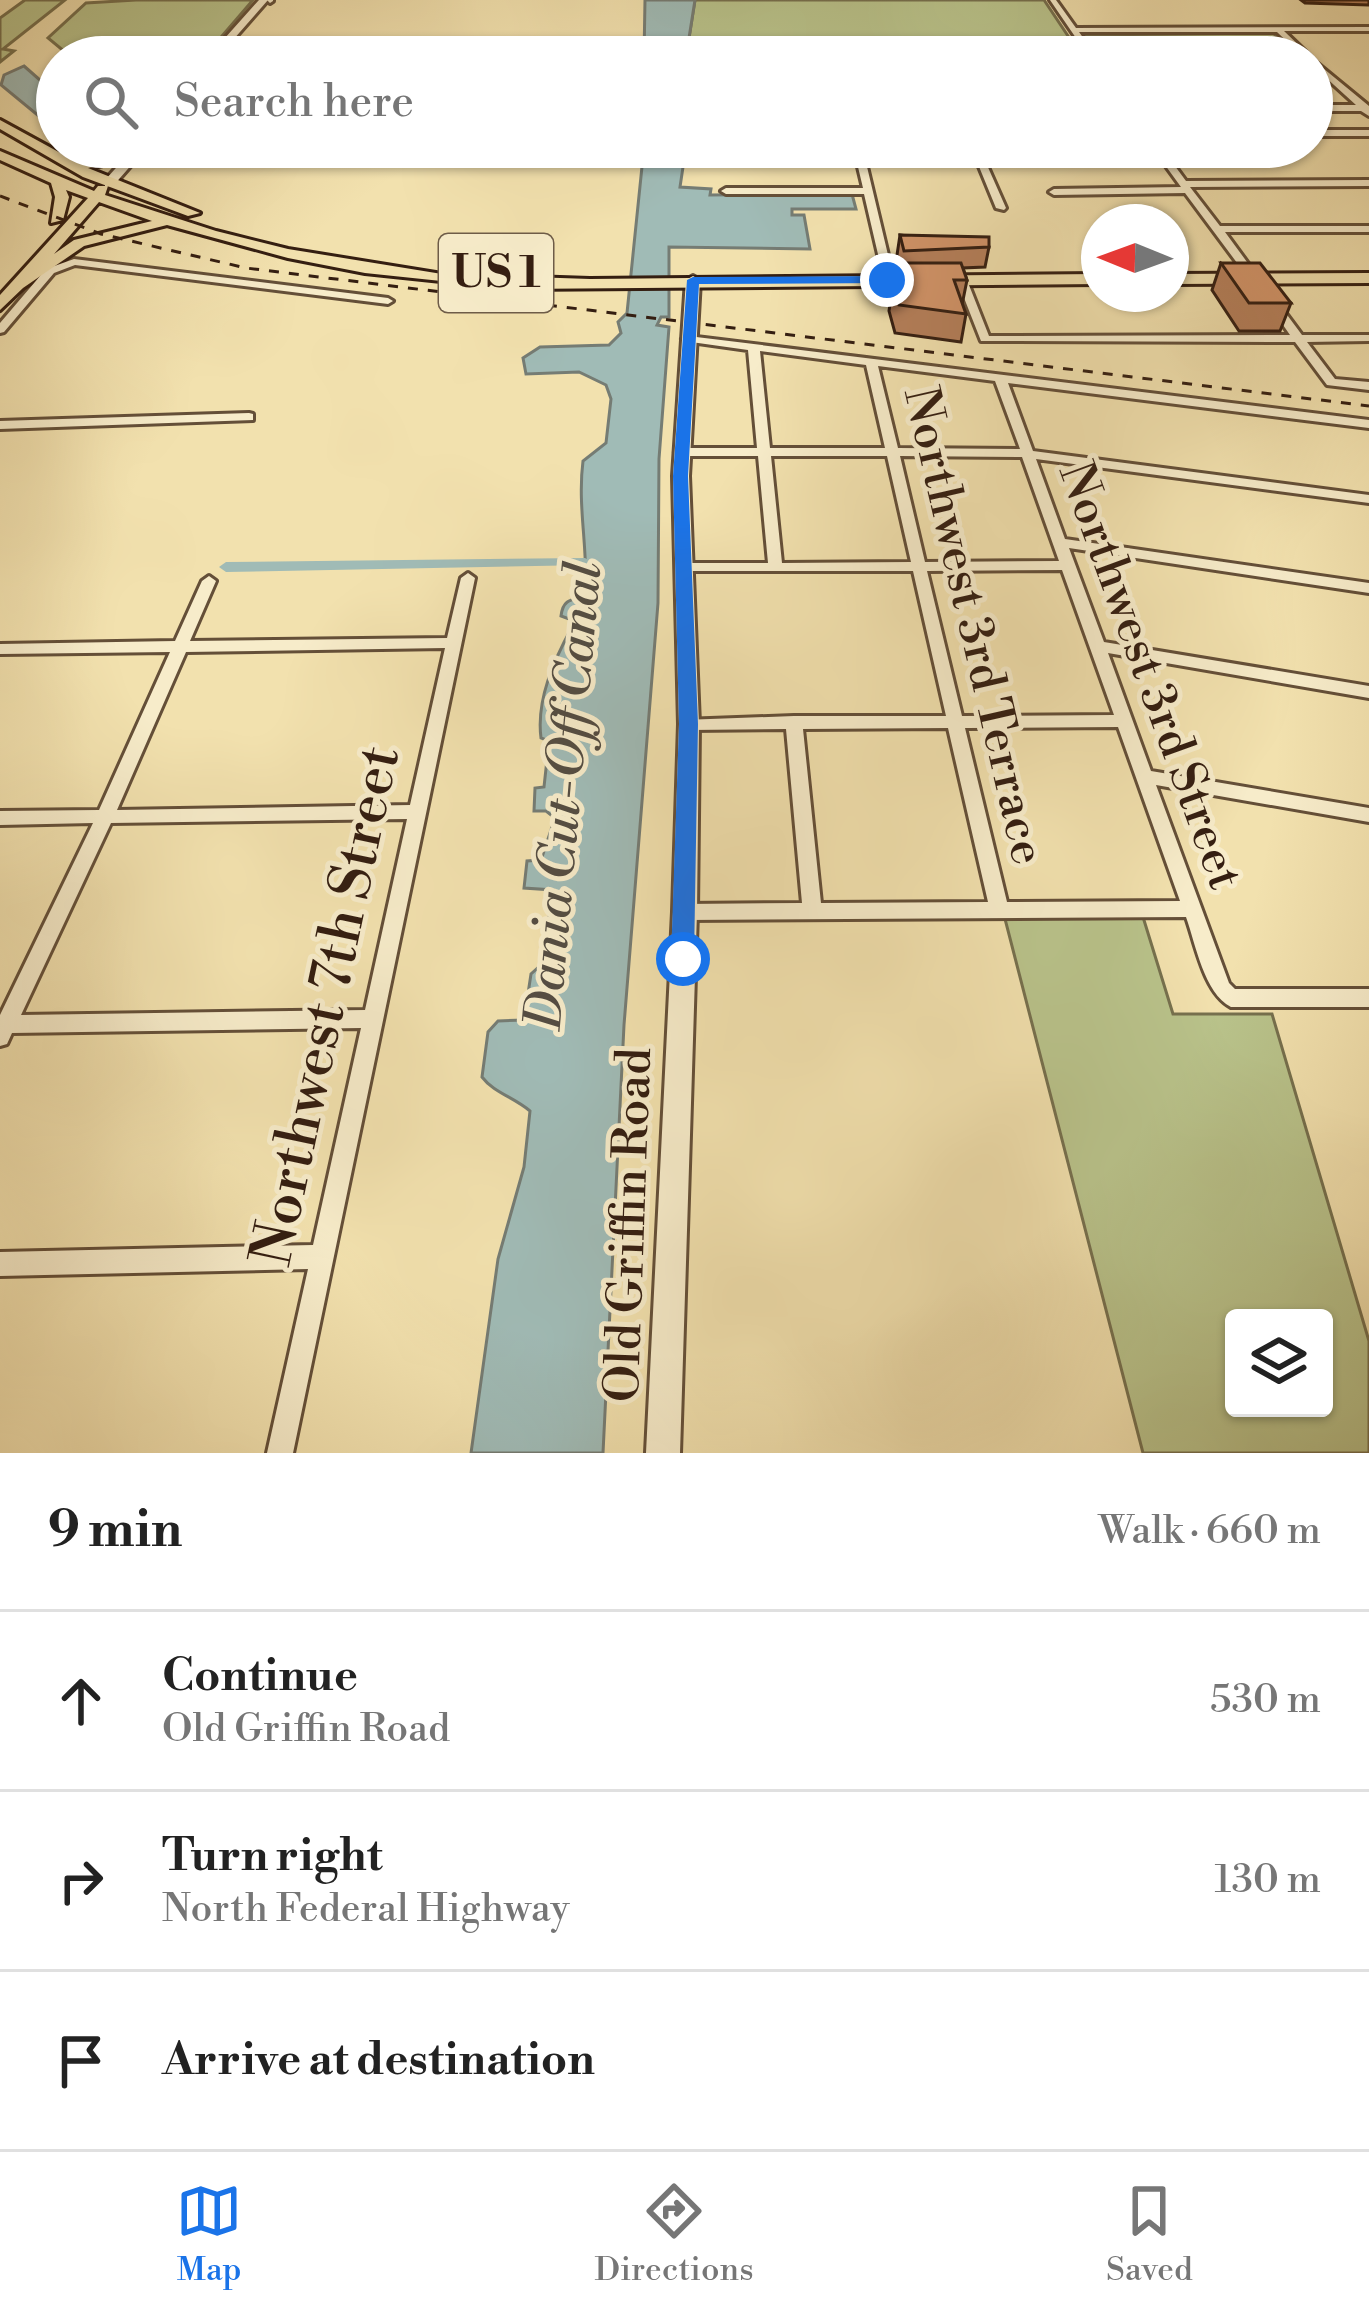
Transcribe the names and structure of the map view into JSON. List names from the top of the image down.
{
  "streets": {
    "main road": ["US 1"],
    "street": [
      "Northwest 3rd Terrace",
      "Northwest 3rd Street",
      "Northwest 7th Street",
      "Old Griffin Road"
    ]
  },
  "crossings": [
    ["US 1", "Old Griffin Road"]
  ],
  "water": ["Dania Cut-Off Canal"],
  "north": "left",
  "page": {
    "search": "Search here",
    "heading": ["9 min", "Walk · 660 m"],
    "list": [
      ["Continue", "Old Griffin Road", "530 m"],
      ["Turn right", "North Federal Highway", "130 m"],
      "Arrive at destination"
    ],
    "nav": ["Map", "Directions", "Saved"]
  }
}
